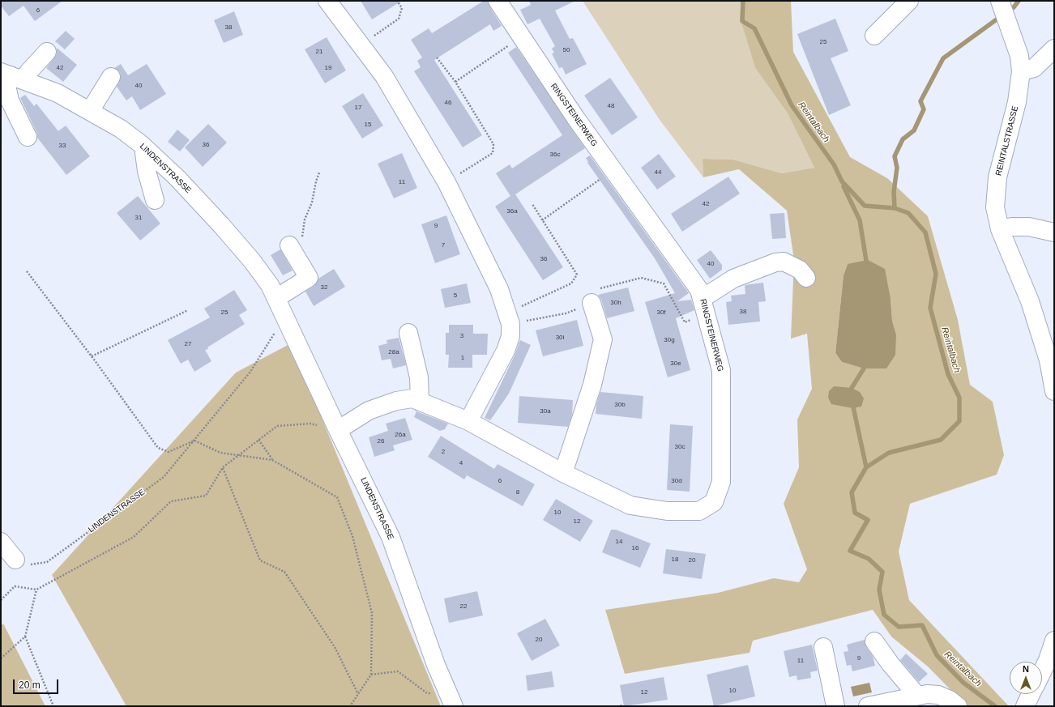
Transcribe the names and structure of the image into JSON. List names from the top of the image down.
{
  "streets": {
    "street": ["RINGSTEINERWEG", "REINTALSTRASSE", "LINDENSTRASSE"]
  },
  "crossings": [
    ["RINGSTEINERWEG", "LINDENSTRASSE"]
  ],
  "water": ["Reintalbach"],
  "house_numbers": [
    "6",
    "38",
    "25",
    "50",
    "21",
    "42",
    "19",
    "40",
    "46",
    "48",
    "17",
    "15",
    "36",
    "33",
    "36c",
    "44",
    "11",
    "42",
    "36a",
    "31",
    "9",
    "7",
    "36",
    "40",
    "32",
    "5",
    "30h",
    "38",
    "25",
    "30f",
    "3",
    "30i",
    "30g",
    "27",
    "28a",
    "1",
    "30e",
    "30b",
    "30a",
    "26a",
    "26",
    "30c",
    "2",
    "4",
    "6",
    "30d",
    "8",
    "10",
    "12",
    "14",
    "16",
    "18",
    "20",
    "22",
    "20",
    "9",
    "11",
    "10",
    "12"
  ],
  "scale_bar": "20 m",
  "north": "top"
}
